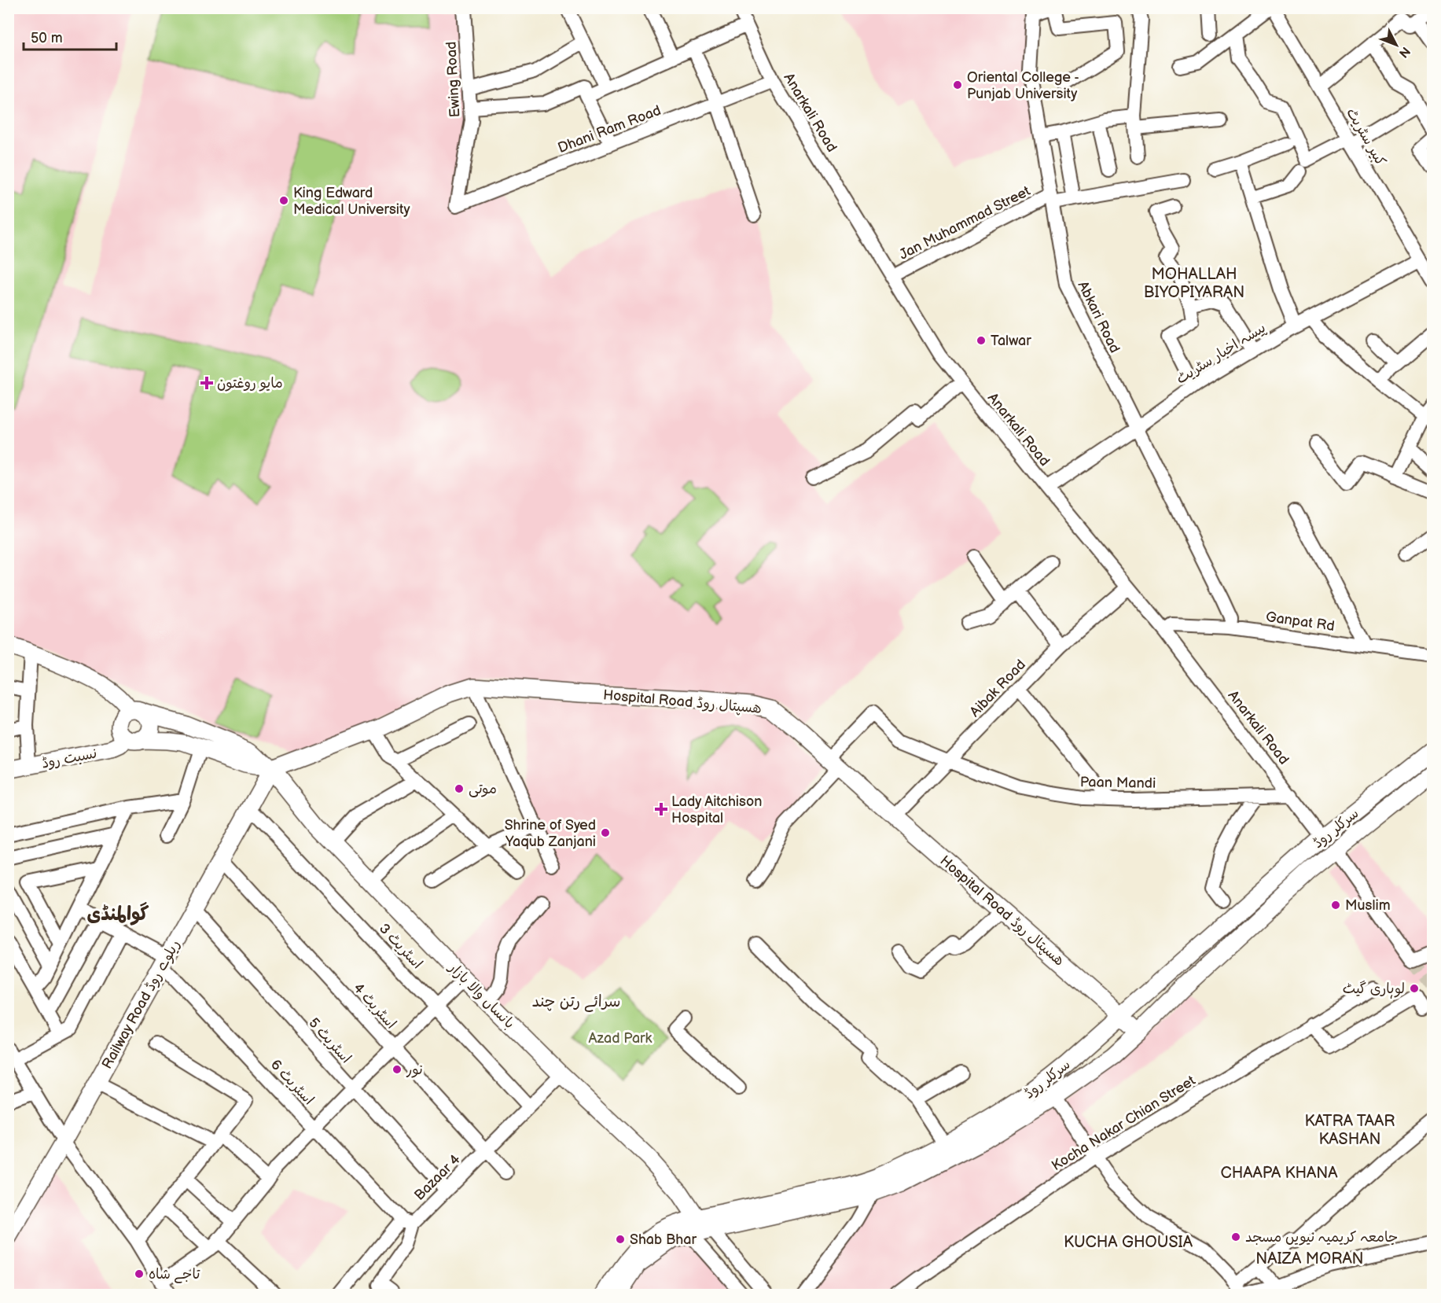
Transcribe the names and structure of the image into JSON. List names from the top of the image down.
{
  "streets": {
    "main road": [
      "Hospital Road ھسپتال روڈ",
      "نسبت روڈ",
      "سرکلر روڈ",
      "بانساں والا بازار",
      "Railway Road ریلوے روڈ"
    ],
    "street": [
      "Ewing Road",
      "Anarkali Road",
      "Dhani Ram Road",
      "کبیر سٹریٹ",
      "Jan Muhammad Street",
      "Abkari Road",
      "پیسہ اخبار سٹریٹ",
      "Ganpat Rd",
      "Aibak Road",
      "Paan Mandi",
      "اسٹریٹ 3",
      "اسٹریٹ 4",
      "اسٹریٹ 5",
      "اسٹریٹ 6",
      "Kocha Nakar Chian Street",
      "Bazaar 4"
    ]
  },
  "crossings": [
    ["Ewing Road", "Dhani Ram Road"],
    ["Anarkali Road", "Dhani Ram Road"],
    ["Anarkali Road", "Jan Muhammad Street"],
    ["Anarkali Road", "پیسہ اخبار سٹریٹ"],
    ["Anarkali Road", "Ganpat Rd"],
    ["Anarkali Road", "Aibak Road"],
    ["Anarkali Road", "Paan Mandi"],
    ["Anarkali Road", "سرکلر روڈ"],
    ["کبیر سٹریٹ", "پیسہ اخبار سٹریٹ"],
    ["Jan Muhammad Street", "Abkari Road"],
    ["Abkari Road", "پیسہ اخبار سٹریٹ"],
    ["Abkari Road", "Ganpat Rd"],
    ["Aibak Road", "Hospital Road ھسپتال روڈ"],
    ["Aibak Road", "Paan Mandi"],
    ["Hospital Road ھسپتال روڈ", "نسبت روڈ"],
    ["Hospital Road ھسپتال روڈ", "Paan Mandi"],
    ["Hospital Road ھسپتال روڈ", "سرکلر روڈ"],
    ["Hospital Road ھسپتال روڈ", "بانساں والا بازار"],
    ["Hospital Road ھسپتال روڈ", "Railway Road ریلوے روڈ"],
    ["سرکلر روڈ", "بانساں والا بازار"],
    ["اسٹریٹ 3", "Railway Road ریلوے روڈ"],
    ["اسٹریٹ 3", "Bazaar 4"],
    ["بانساں والا بازار", "Railway Road ریلوے روڈ"],
    ["بانساں والا بازار", "Bazaar 4"],
    ["Railway Road ریلوے روڈ", "اسٹریٹ 4"],
    ["Railway Road ریلوے روڈ", "اسٹریٹ 5"],
    ["Railway Road ریلوے روڈ", "اسٹریٹ 6"],
    ["اسٹریٹ 4", "Bazaar 4"],
    ["اسٹریٹ 5", "Bazaar 4"],
    ["اسٹریٹ 6", "Bazaar 4"]
  ],
  "districts": [
    "MOHALLAH BIYOPIYARAN",
    "گوالمنڈی",
    "سرائے رتن چند",
    "KATRA TAAR KASHAN",
    "CHAAPA KHANA",
    "KUCHA GHOUSIA",
    "NAIZA MORAN"
  ],
  "parks": ["Azad Park"],
  "places": {
    "other": [
      "Oriental College - Punjab University",
      "King Edward Medical University",
      "Talwar",
      "موتی",
      "Shrine of Syed Yaqub Zanjani",
      "Muslim",
      "لوہاری گیٹ",
      "نور",
      "جامعہ کریمیہ نیویں مسجد",
      "Shab Bhar",
      "تاجے شاہ"
    ],
    "health": ["مایو روغتون", "Lady Aitchison Hospital"]
  },
  "scale_bar": "50 m",
  "north": "bottom right"
}
